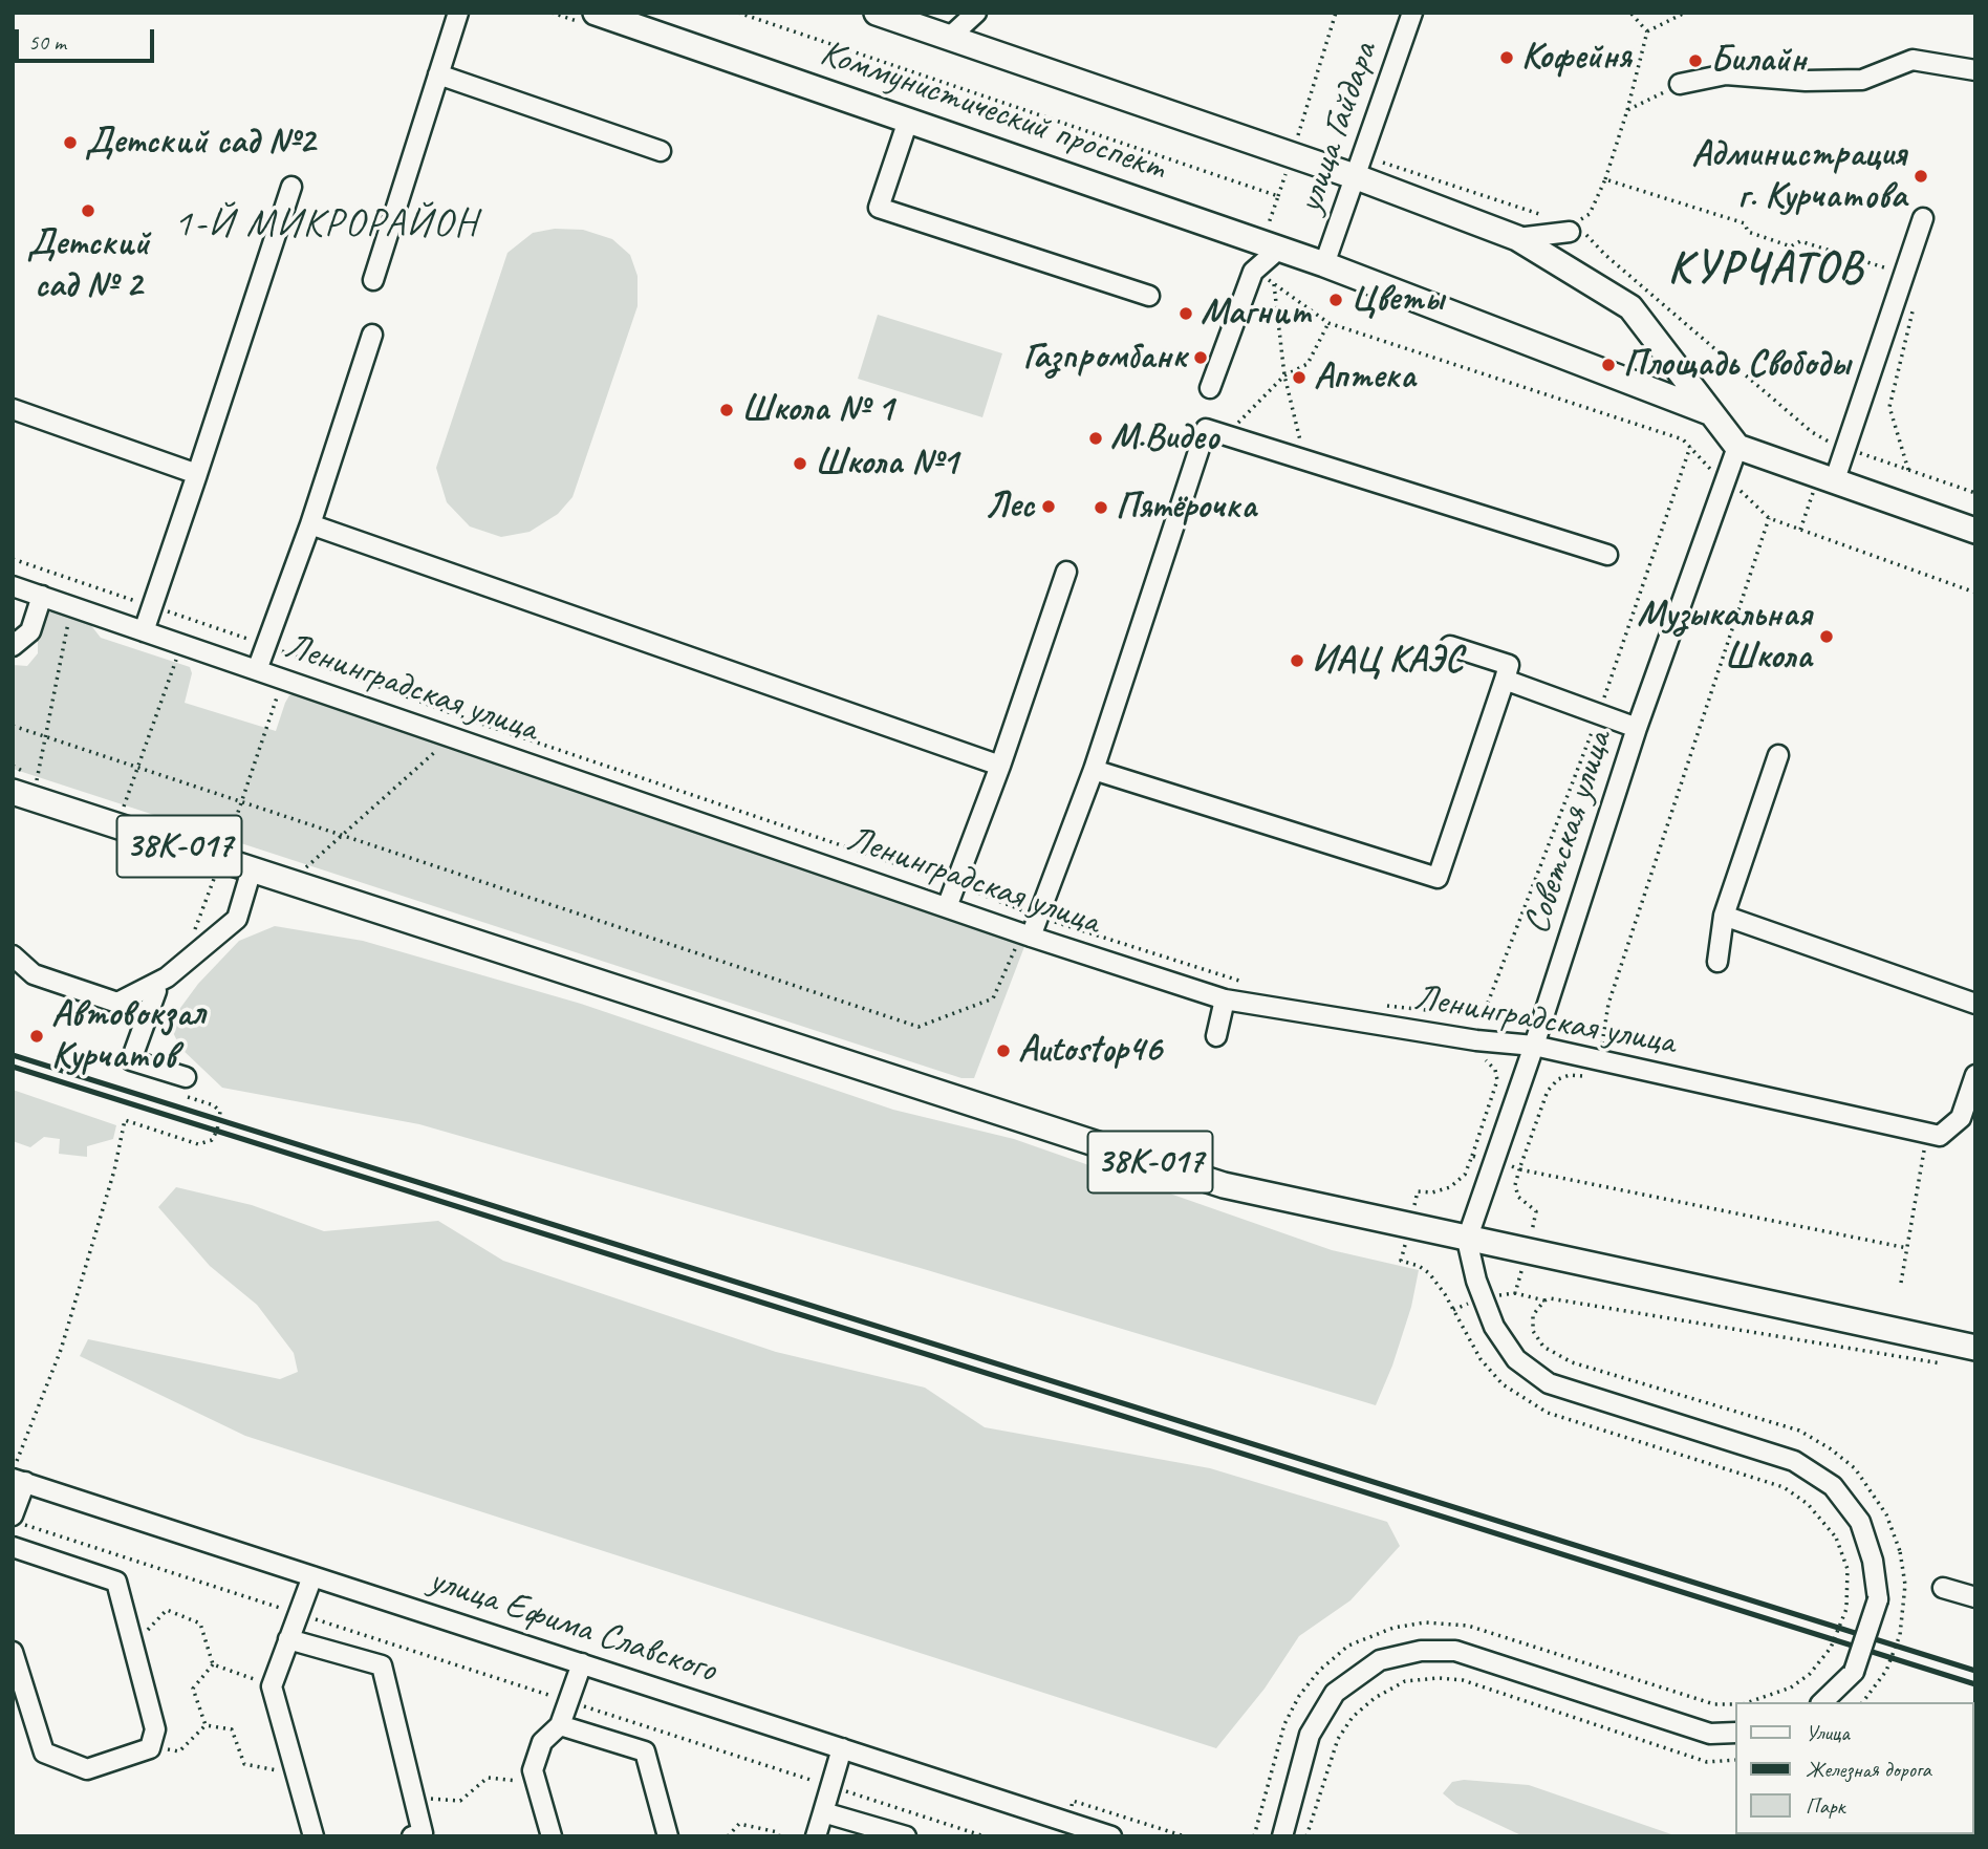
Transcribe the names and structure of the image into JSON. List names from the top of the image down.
{
  "streets": {
    "main road": ["Коммунистический проспект", "38К-017"],
    "street": [
      "улица Гайдара",
      "Ленинградская улица",
      "Советская улица",
      "улица Ефима Славского"
    ]
  },
  "crossings": [
    ["Коммунистический проспект", "улица Гайдара"],
    ["Коммунистический проспект", "Советская улица"],
    ["Ленинградская улица", "Советская улица"],
    ["Советская улица", "38К-017"]
  ],
  "districts": ["1-Й МИКРОРАЙОН", "КУРЧАТОВ"],
  "places": [
    "Кофейня",
    "Билайн",
    "Детский сад №2",
    "Администрация г. Курчатова",
    "Детский сад № 2",
    "Цветы",
    "Магнит",
    "Газпромбанк",
    "Площадь Свободы",
    "Аптека",
    "Школа № 1",
    "М.Видео",
    "Школа №1",
    "Лес",
    "Пятёрочка",
    "Музыкальная Школа",
    "ИАЦ КАЭС",
    "Автовокзал Курчатов",
    "Autostop46"
  ],
  "legend": ["Улица", "Железная дорога", "Парк"],
  "scale_bar": "50 m"
}
